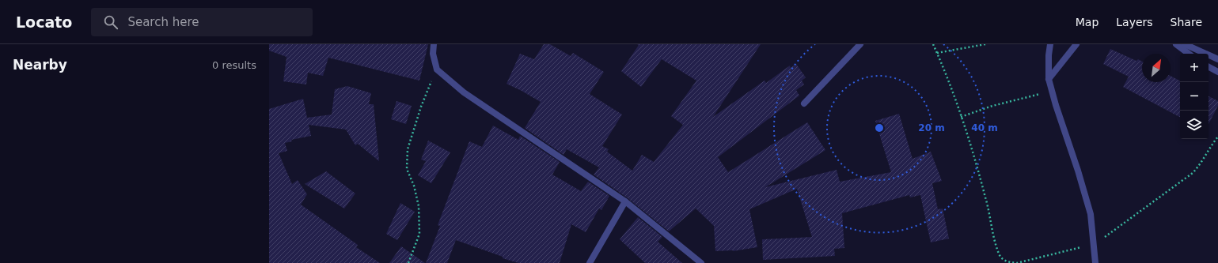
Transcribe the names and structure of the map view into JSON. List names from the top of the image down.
{
  "north": "top right",
  "page": {
    "header": "Locato",
    "search": "Search here",
    "nav": ["Map", "Layers", "Share"],
    "heading": ["Nearby", "0 results"],
    "map_buttons": ["+", "−"]
  },
  "rings": ["20 m", "40 m"]
}
